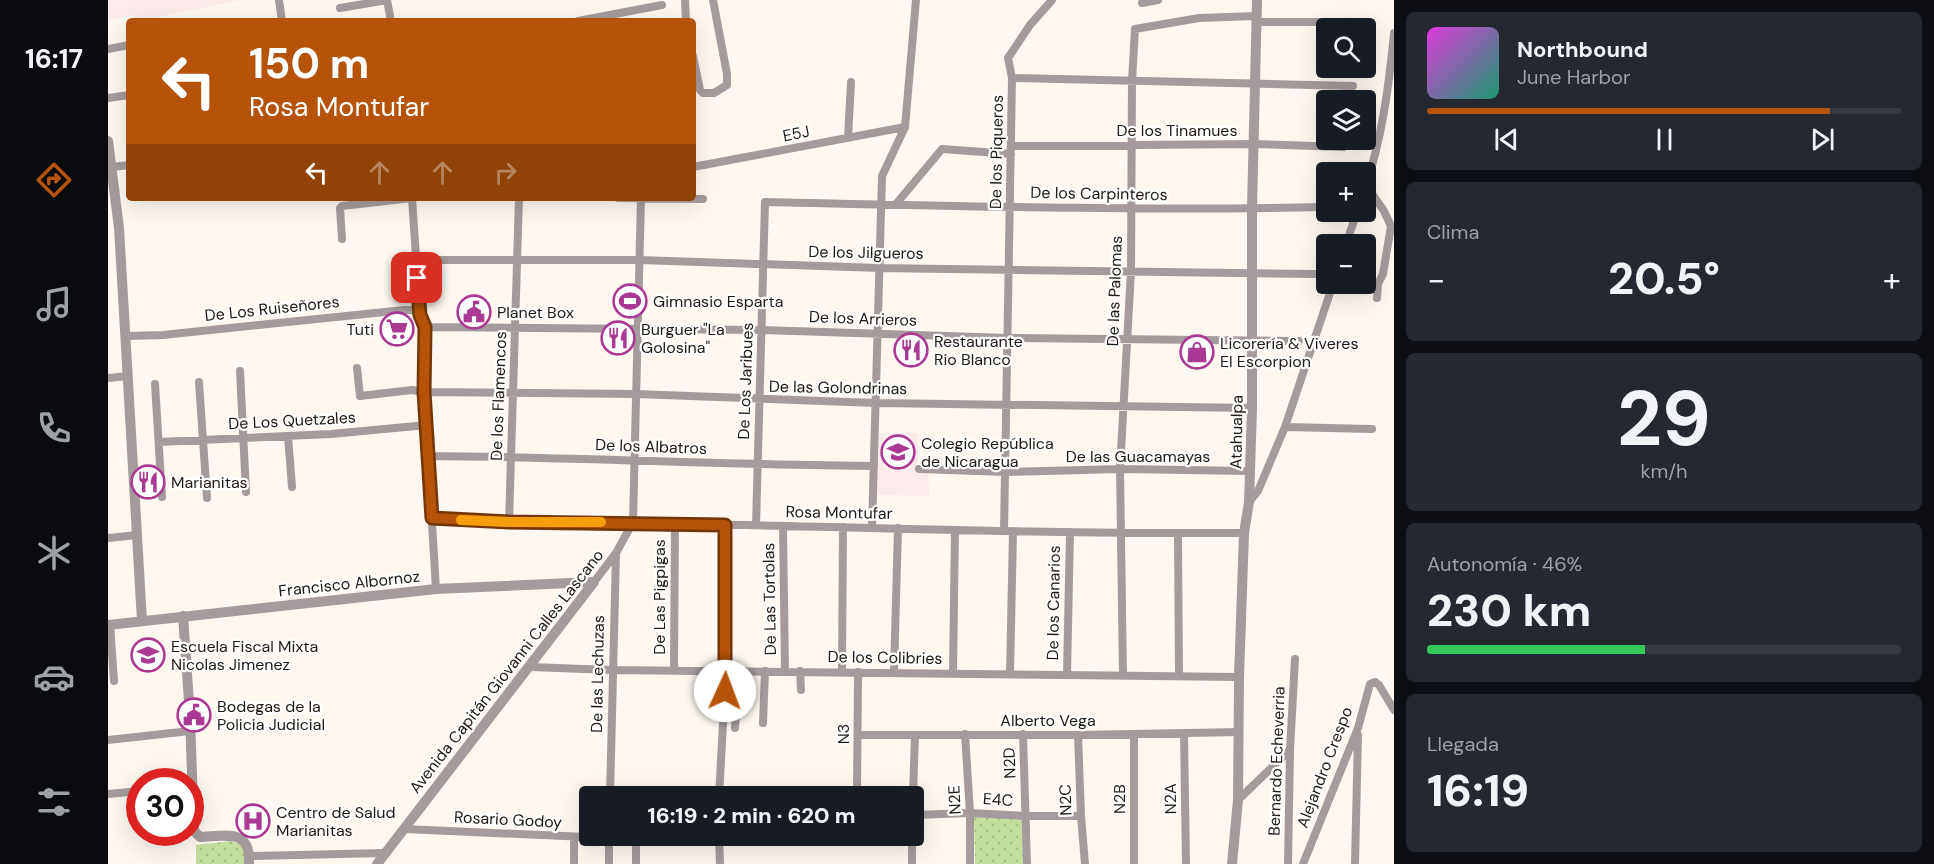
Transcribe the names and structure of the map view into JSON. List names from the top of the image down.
{
  "streets": {
    "street": [
      "De los Tinamues",
      "E5J",
      "De los Piqueros",
      "De los Carpinteros",
      "De los Jilgueros",
      "De las Palomas",
      "De Los Ruiseñores",
      "De los Arrieros",
      "De Los Jaribues",
      "De las Golondrinas",
      "De los Flamencos",
      "De Los Quetzales",
      "Atahualpa",
      "De los Albatros",
      "De las Guacamayas",
      "Rosa Montufar",
      "Francisco Albornoz",
      "De Las Pigpigas",
      "De Las Tortolas",
      "De los Canarios",
      "De los Colibries",
      "Avenida Capitán Giovanni Calles Lascano",
      "De las Lechuzas",
      "Alberto Vega",
      "N3",
      "Bernardo Echeverria",
      "N2D",
      "Alejandro Crespo",
      "E4C",
      "N2B",
      "N2A",
      "N2E",
      "N2C",
      "Rosario Godoy"
    ]
  },
  "crossings": [
    ["De los Tinamues", "De los Piqueros"],
    ["De los Tinamues", "De los Carpinteros"],
    ["De los Tinamues", "De las Palomas"],
    ["De los Tinamues", "Atahualpa"],
    ["De los Piqueros", "De los Carpinteros"],
    ["De los Piqueros", "De los Jilgueros"],
    ["De los Piqueros", "De las Palomas"],
    ["De los Piqueros", "De los Arrieros"],
    ["De los Piqueros", "De las Golondrinas"],
    ["De los Piqueros", "Atahualpa"],
    ["De los Piqueros", "De las Guacamayas"],
    ["De los Piqueros", "Rosa Montufar"],
    ["De los Piqueros", "De los Colibries"],
    ["De los Carpinteros", "De las Palomas"],
    ["De los Carpinteros", "De Los Jaribues"],
    ["De los Carpinteros", "Atahualpa"],
    ["De los Jilgueros", "De las Palomas"],
    ["De los Jilgueros", "De Los Jaribues"],
    ["De los Jilgueros", "De los Flamencos"],
    ["De los Jilgueros", "Atahualpa"],
    ["De los Jilgueros", "Avenida Capitán Giovanni Calles Lascano"],
    ["De las Palomas", "De los Arrieros"],
    ["De las Palomas", "De las Golondrinas"],
    ["De las Palomas", "Atahualpa"],
    ["De las Palomas", "De las Guacamayas"],
    ["De las Palomas", "Rosa Montufar"],
    ["De las Palomas", "De los Colibries"],
    ["De los Arrieros", "De Los Jaribues"],
    ["De los Arrieros", "De los Flamencos"],
    ["De los Arrieros", "Atahualpa"],
    ["De los Arrieros", "Avenida Capitán Giovanni Calles Lascano"],
    ["De Los Jaribues", "De las Golondrinas"],
    ["De Los Jaribues", "De los Albatros"],
    ["De Los Jaribues", "Rosa Montufar"],
    ["De las Golondrinas", "De los Flamencos"],
    ["De las Golondrinas", "Atahualpa"],
    ["De las Golondrinas", "Avenida Capitán Giovanni Calles Lascano"],
    ["De los Flamencos", "De los Albatros"],
    ["De los Flamencos", "Rosa Montufar"],
    ["Atahualpa", "De las Guacamayas"],
    ["Atahualpa", "Rosa Montufar"],
    ["Atahualpa", "De los Colibries"],
    ["Atahualpa", "Alberto Vega"],
    ["De los Albatros", "Avenida Capitán Giovanni Calles Lascano"],
    ["Rosa Montufar", "De Las Pigpigas"],
    ["Rosa Montufar", "De Las Tortolas"],
    ["Rosa Montufar", "De los Canarios"],
    ["Rosa Montufar", "Avenida Capitán Giovanni Calles Lascano"],
    ["Francisco Albornoz", "Avenida Capitán Giovanni Calles Lascano"],
    ["De Las Pigpigas", "De los Colibries"],
    ["De Las Tortolas", "De los Colibries"],
    ["De los Canarios", "De los Colibries"],
    ["De los Colibries", "Avenida Capitán Giovanni Calles Lascano"],
    ["De los Colibries", "De las Lechuzas"],
    ["De los Colibries", "N3"],
    ["Avenida Capitán Giovanni Calles Lascano", "De las Lechuzas"],
    ["Avenida Capitán Giovanni Calles Lascano", "Rosario Godoy"],
    ["Alberto Vega", "N3"],
    ["Alberto Vega", "N2D"],
    ["Alberto Vega", "N2B"],
    ["Alberto Vega", "N2A"],
    ["Alberto Vega", "N2E"],
    ["Alberto Vega", "N2C"],
    ["N2D", "E4C"],
    ["E4C", "N2E"],
    ["E4C", "N2C"]
  ],
  "places": {
    "sports": ["Gimnasio Esparta"],
    "public building": ["Planet Box", "Bodegas de la Policia Judicial"],
    "supermarket": ["Tuti"],
    "restaurant": ["Burguer \"La Golosina\"", "Restaurante Rio Blanco", "Marianitas"],
    "shop": ["Licorería & Viveres El Escorpion"],
    "school or university": ["Colegio República de Nicaragua", "Escuela Fiscal Mixta Nicolas Jimenez"],
    "hospital": ["Centro de Salud Marianitas"]
  },
  "page": {
    "tabs": "16:17",
    "map_buttons": ["+", "−"],
    "turn": ["150 m", "Rosa Montufar"],
    "song": ["Northbound", "June Harbor"],
    "tile": [
      "Clima",
      ["29", "km/h"],
      ["Autonomía · 46%", "230 km"],
      ["Llegada", "16:19"]
    ],
    "heat": ["−", "20.5°", "+"],
    "limit": "30",
    "trip": "16:19 · 2 min · 620 m"
  }
}
